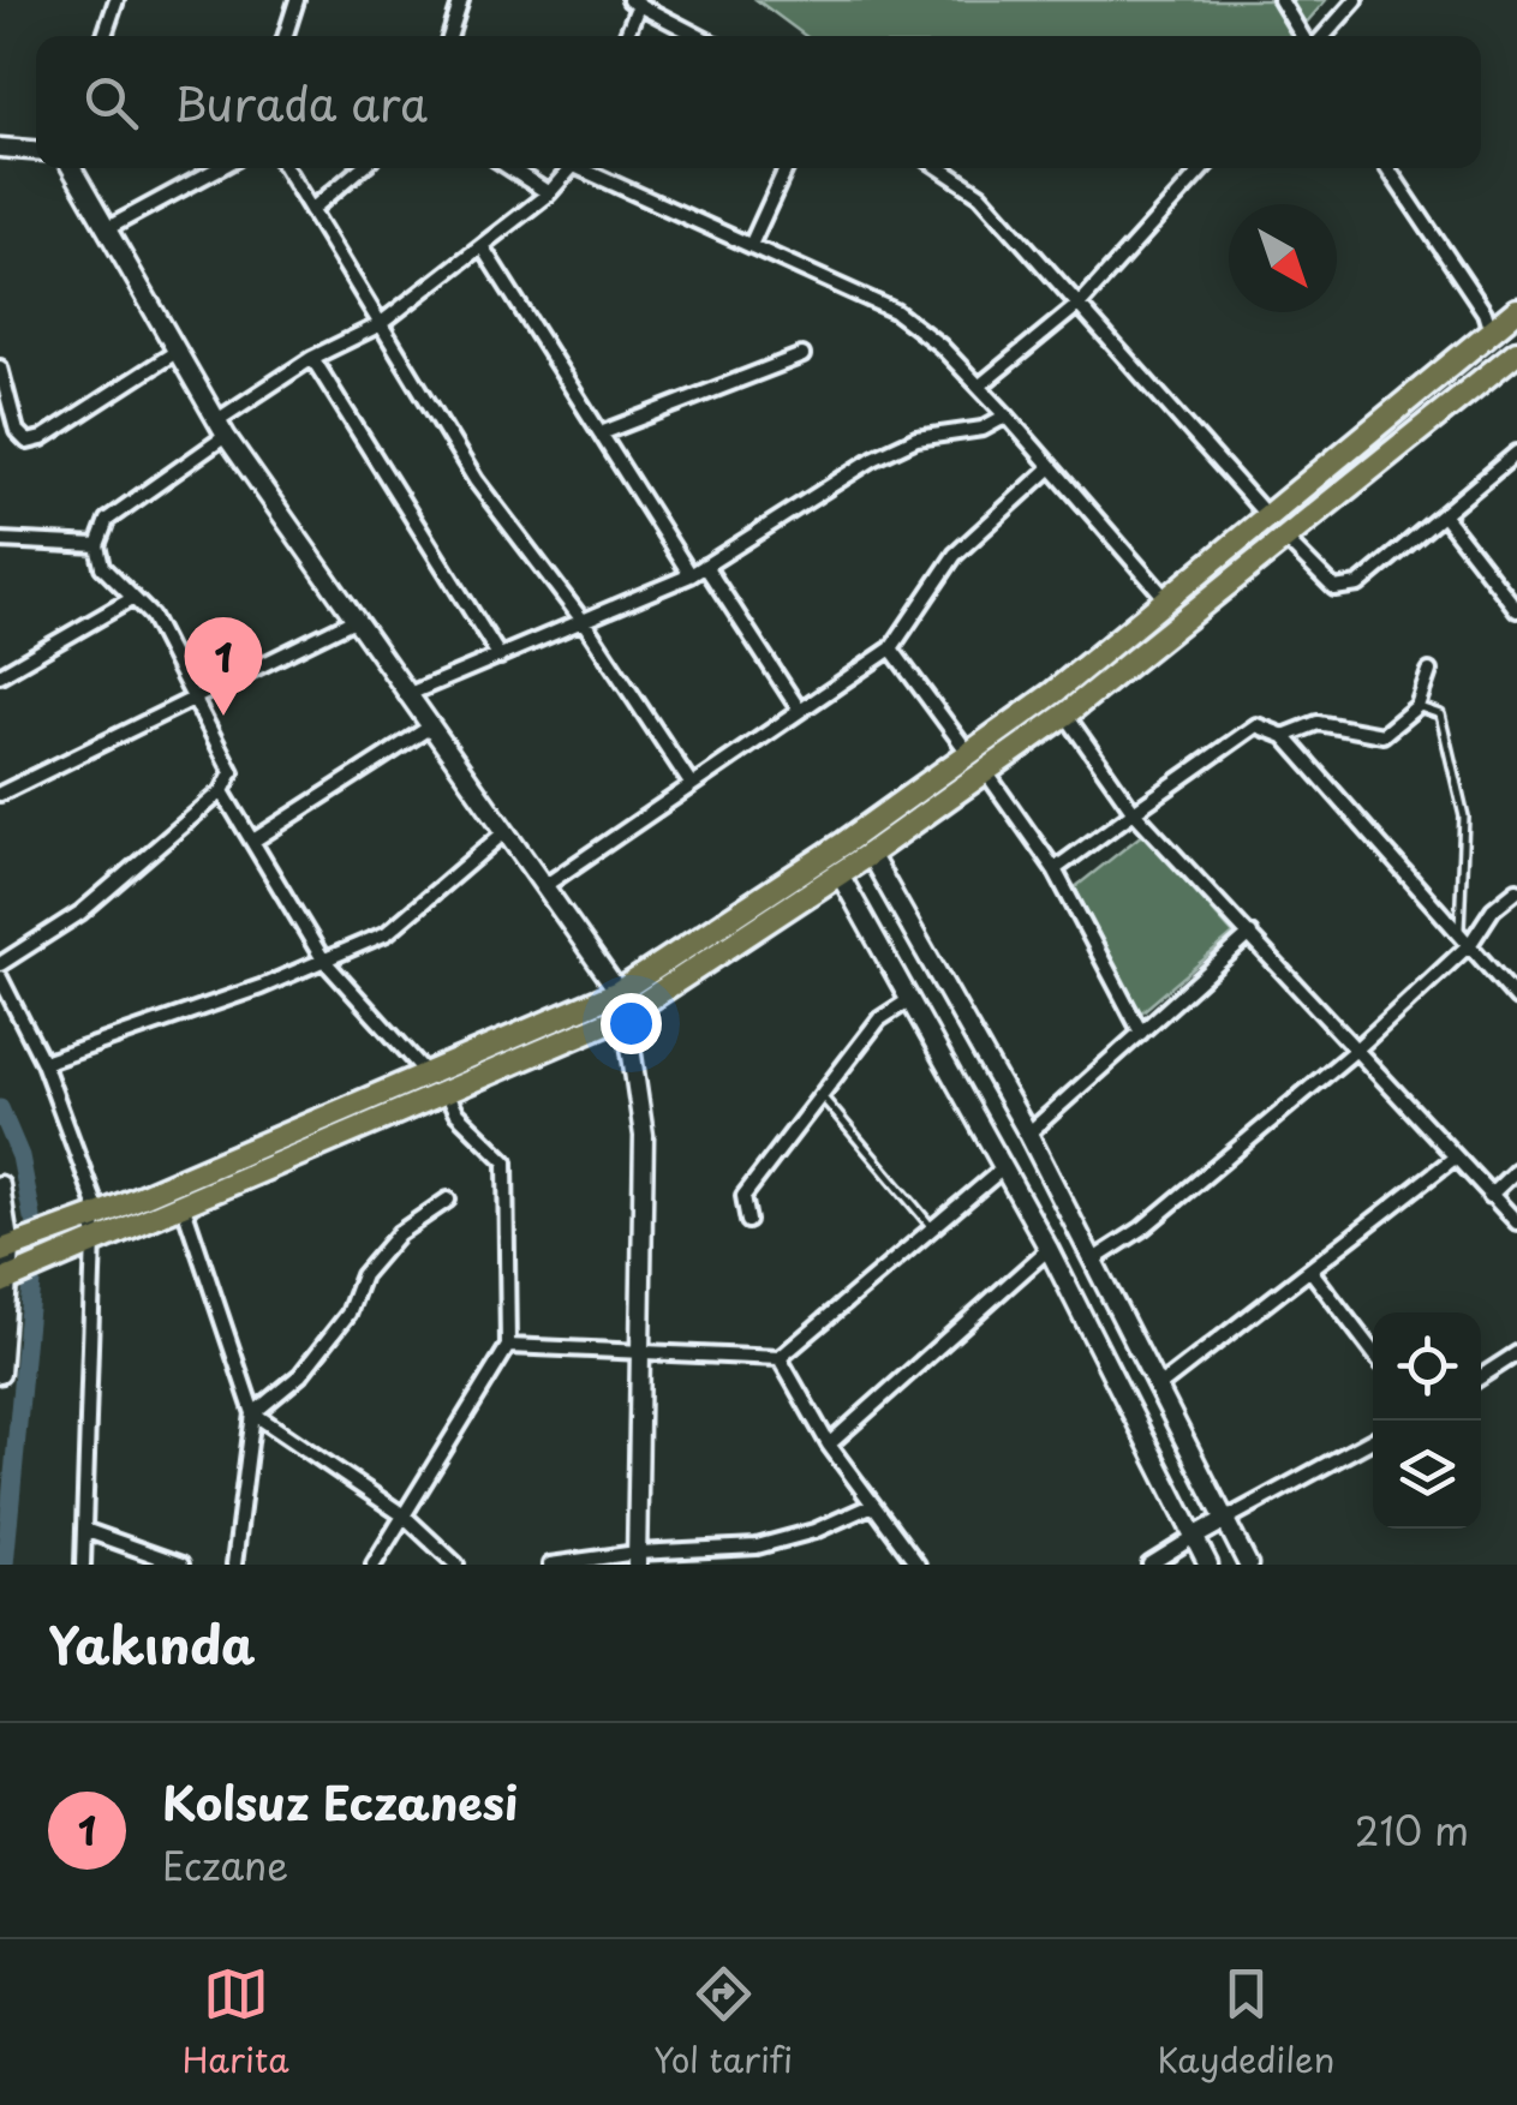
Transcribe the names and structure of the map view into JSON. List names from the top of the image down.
{
  "north": "bottom right",
  "page": {
    "search": "Burada ara",
    "pins": "1",
    "heading": "Yakında",
    "list": [
      {
        "mark": "1",
        "name": "Kolsuz Eczanesi",
        "note": "Eczane",
        "value": "210 m"
      }
    ],
    "nav": ["Harita", "Yol tarifi", "Kaydedilen"]
  }
}
